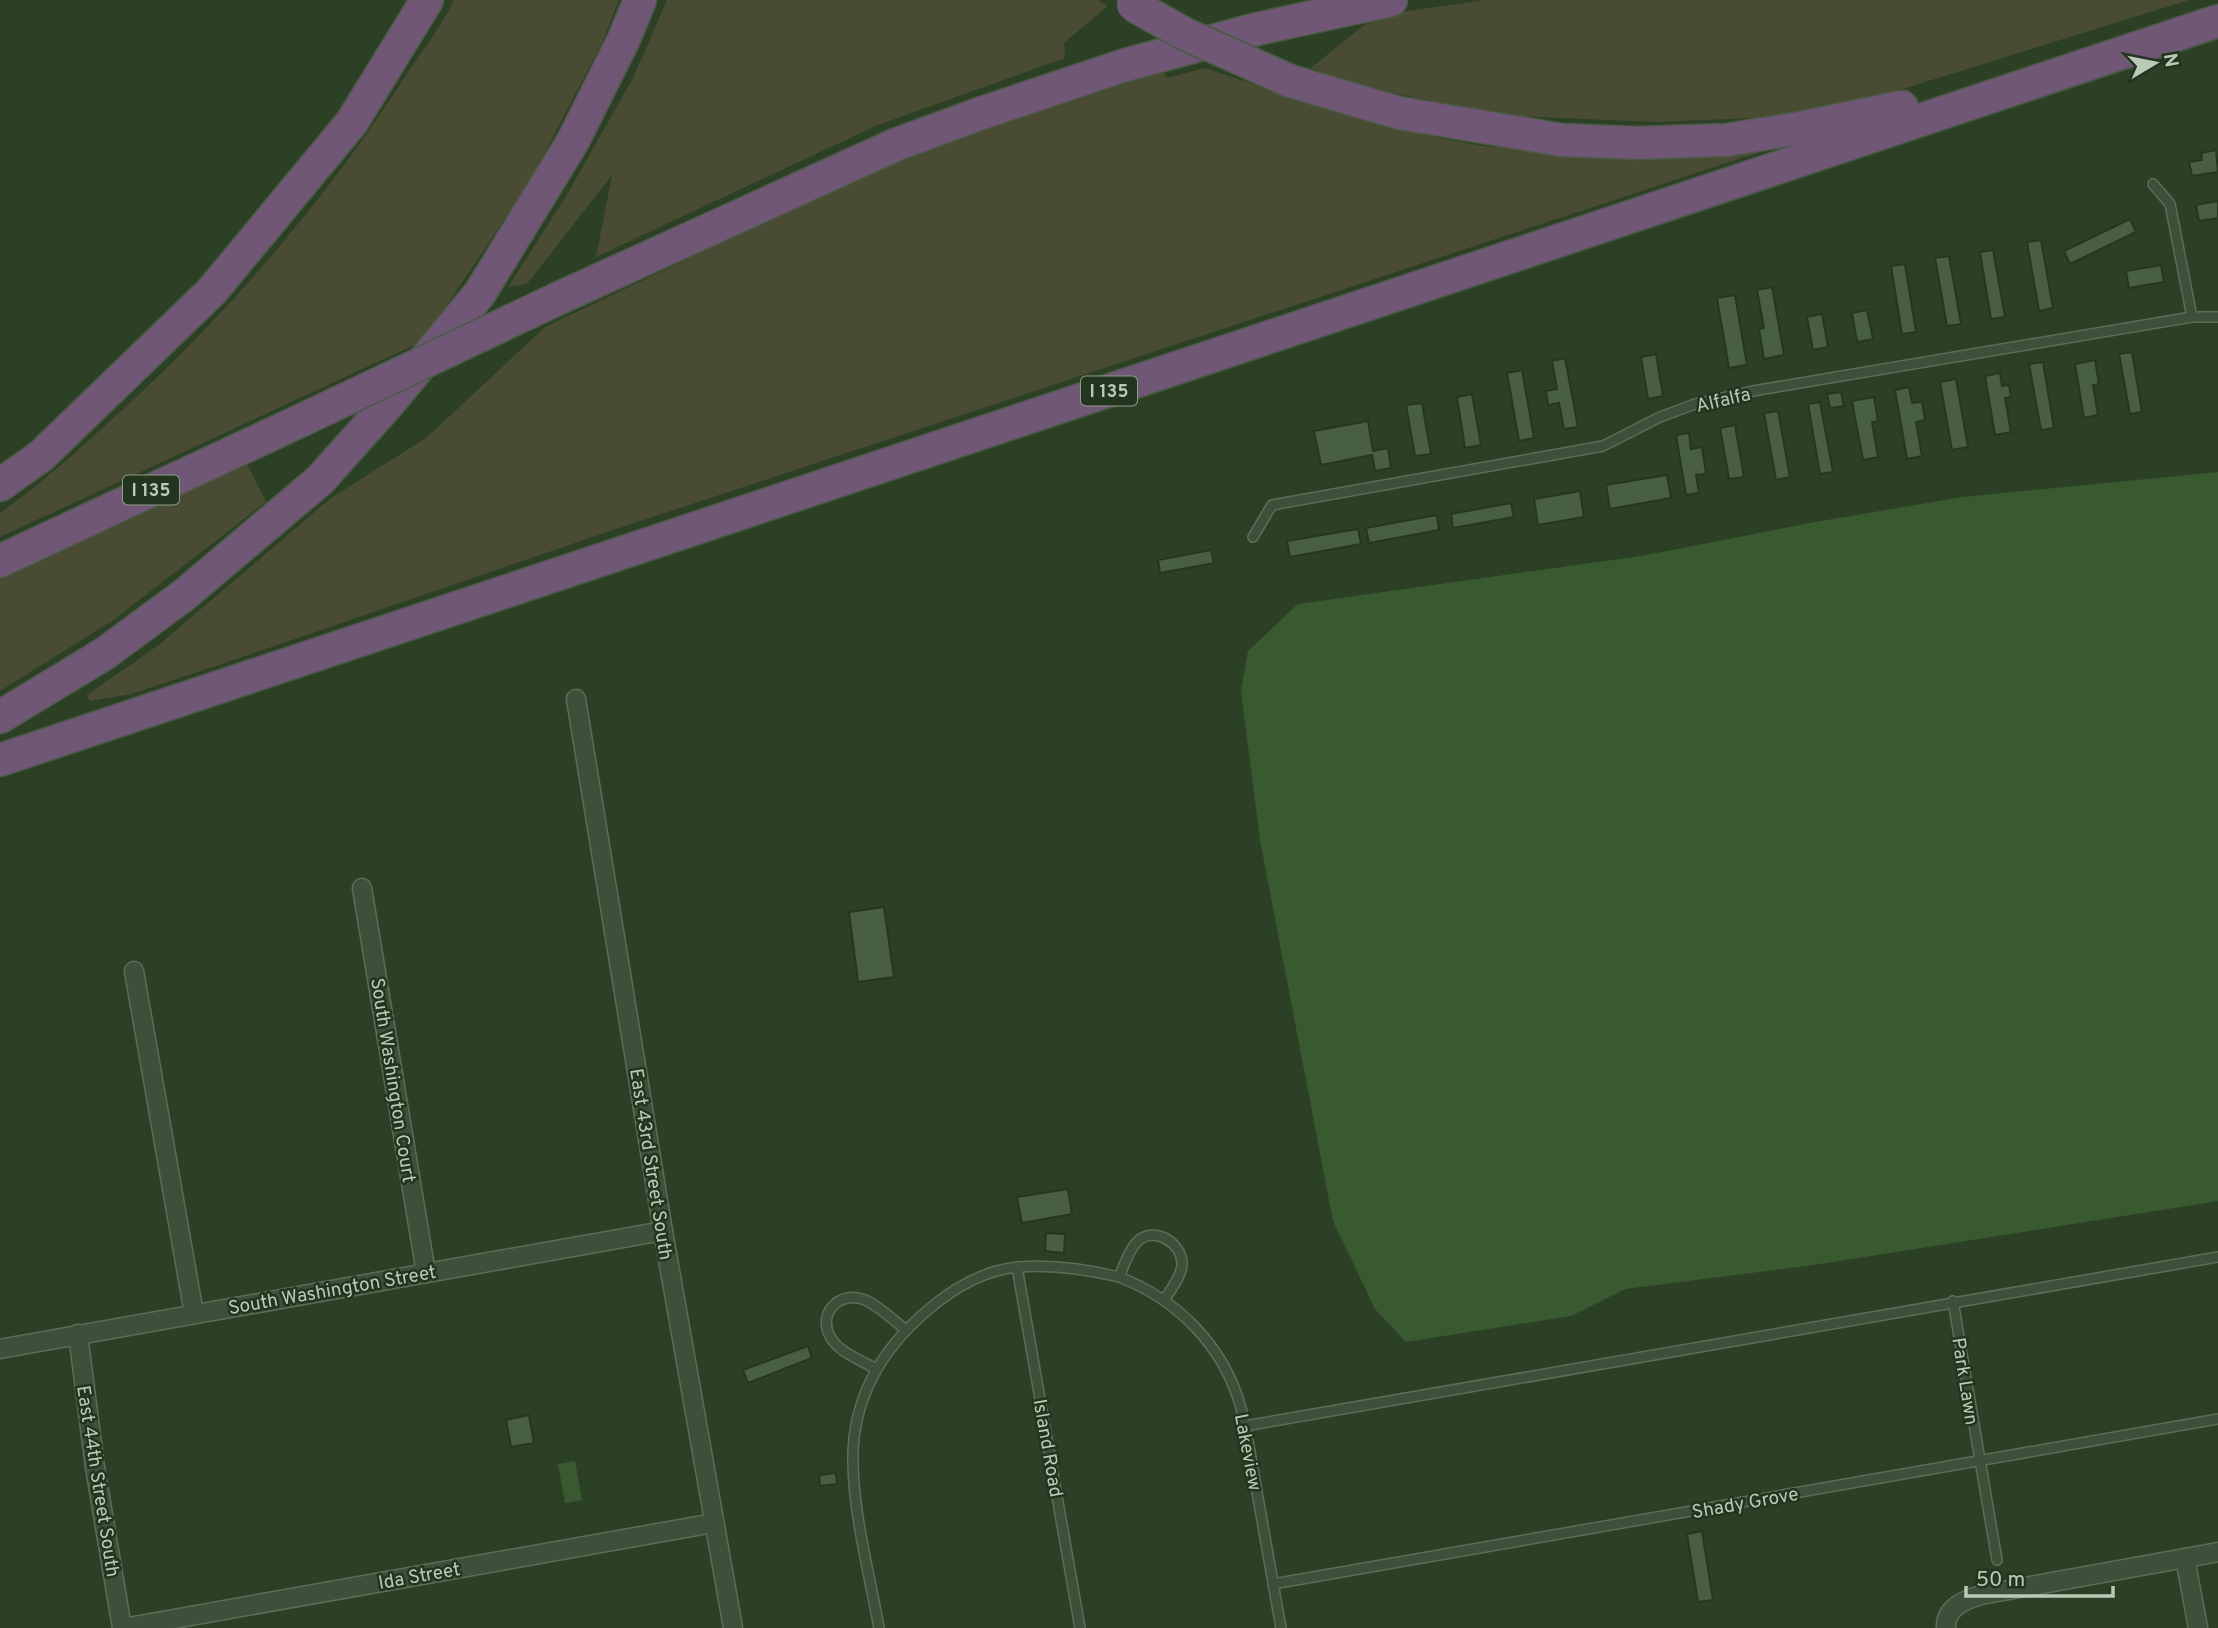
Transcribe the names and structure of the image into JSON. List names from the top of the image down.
{
  "streets": {
    "highway": ["I 135"],
    "street": [
      "South Washington Court",
      "East 43rd Street South",
      "South Washington Street",
      "East 44th Street South",
      "Ida Street"
    ],
    "lane": [
      "Alfalfa",
      "Park Lawn",
      "Island Road",
      "Lakeview",
      "Shady Grove"
    ]
  },
  "crossings": [
    ["South Washington Court", "South Washington Street"],
    ["East 43rd Street South", "South Washington Street"],
    ["East 43rd Street South", "Ida Street"],
    ["South Washington Street", "East 44th Street South"],
    ["Park Lawn", "Shady Grove"],
    ["Island Road", "Lakeview"],
    ["Lakeview", "Shady Grove"],
    ["East 44th Street South", "Ida Street"]
  ],
  "scale_bar": "50 m",
  "north": "right"
}
